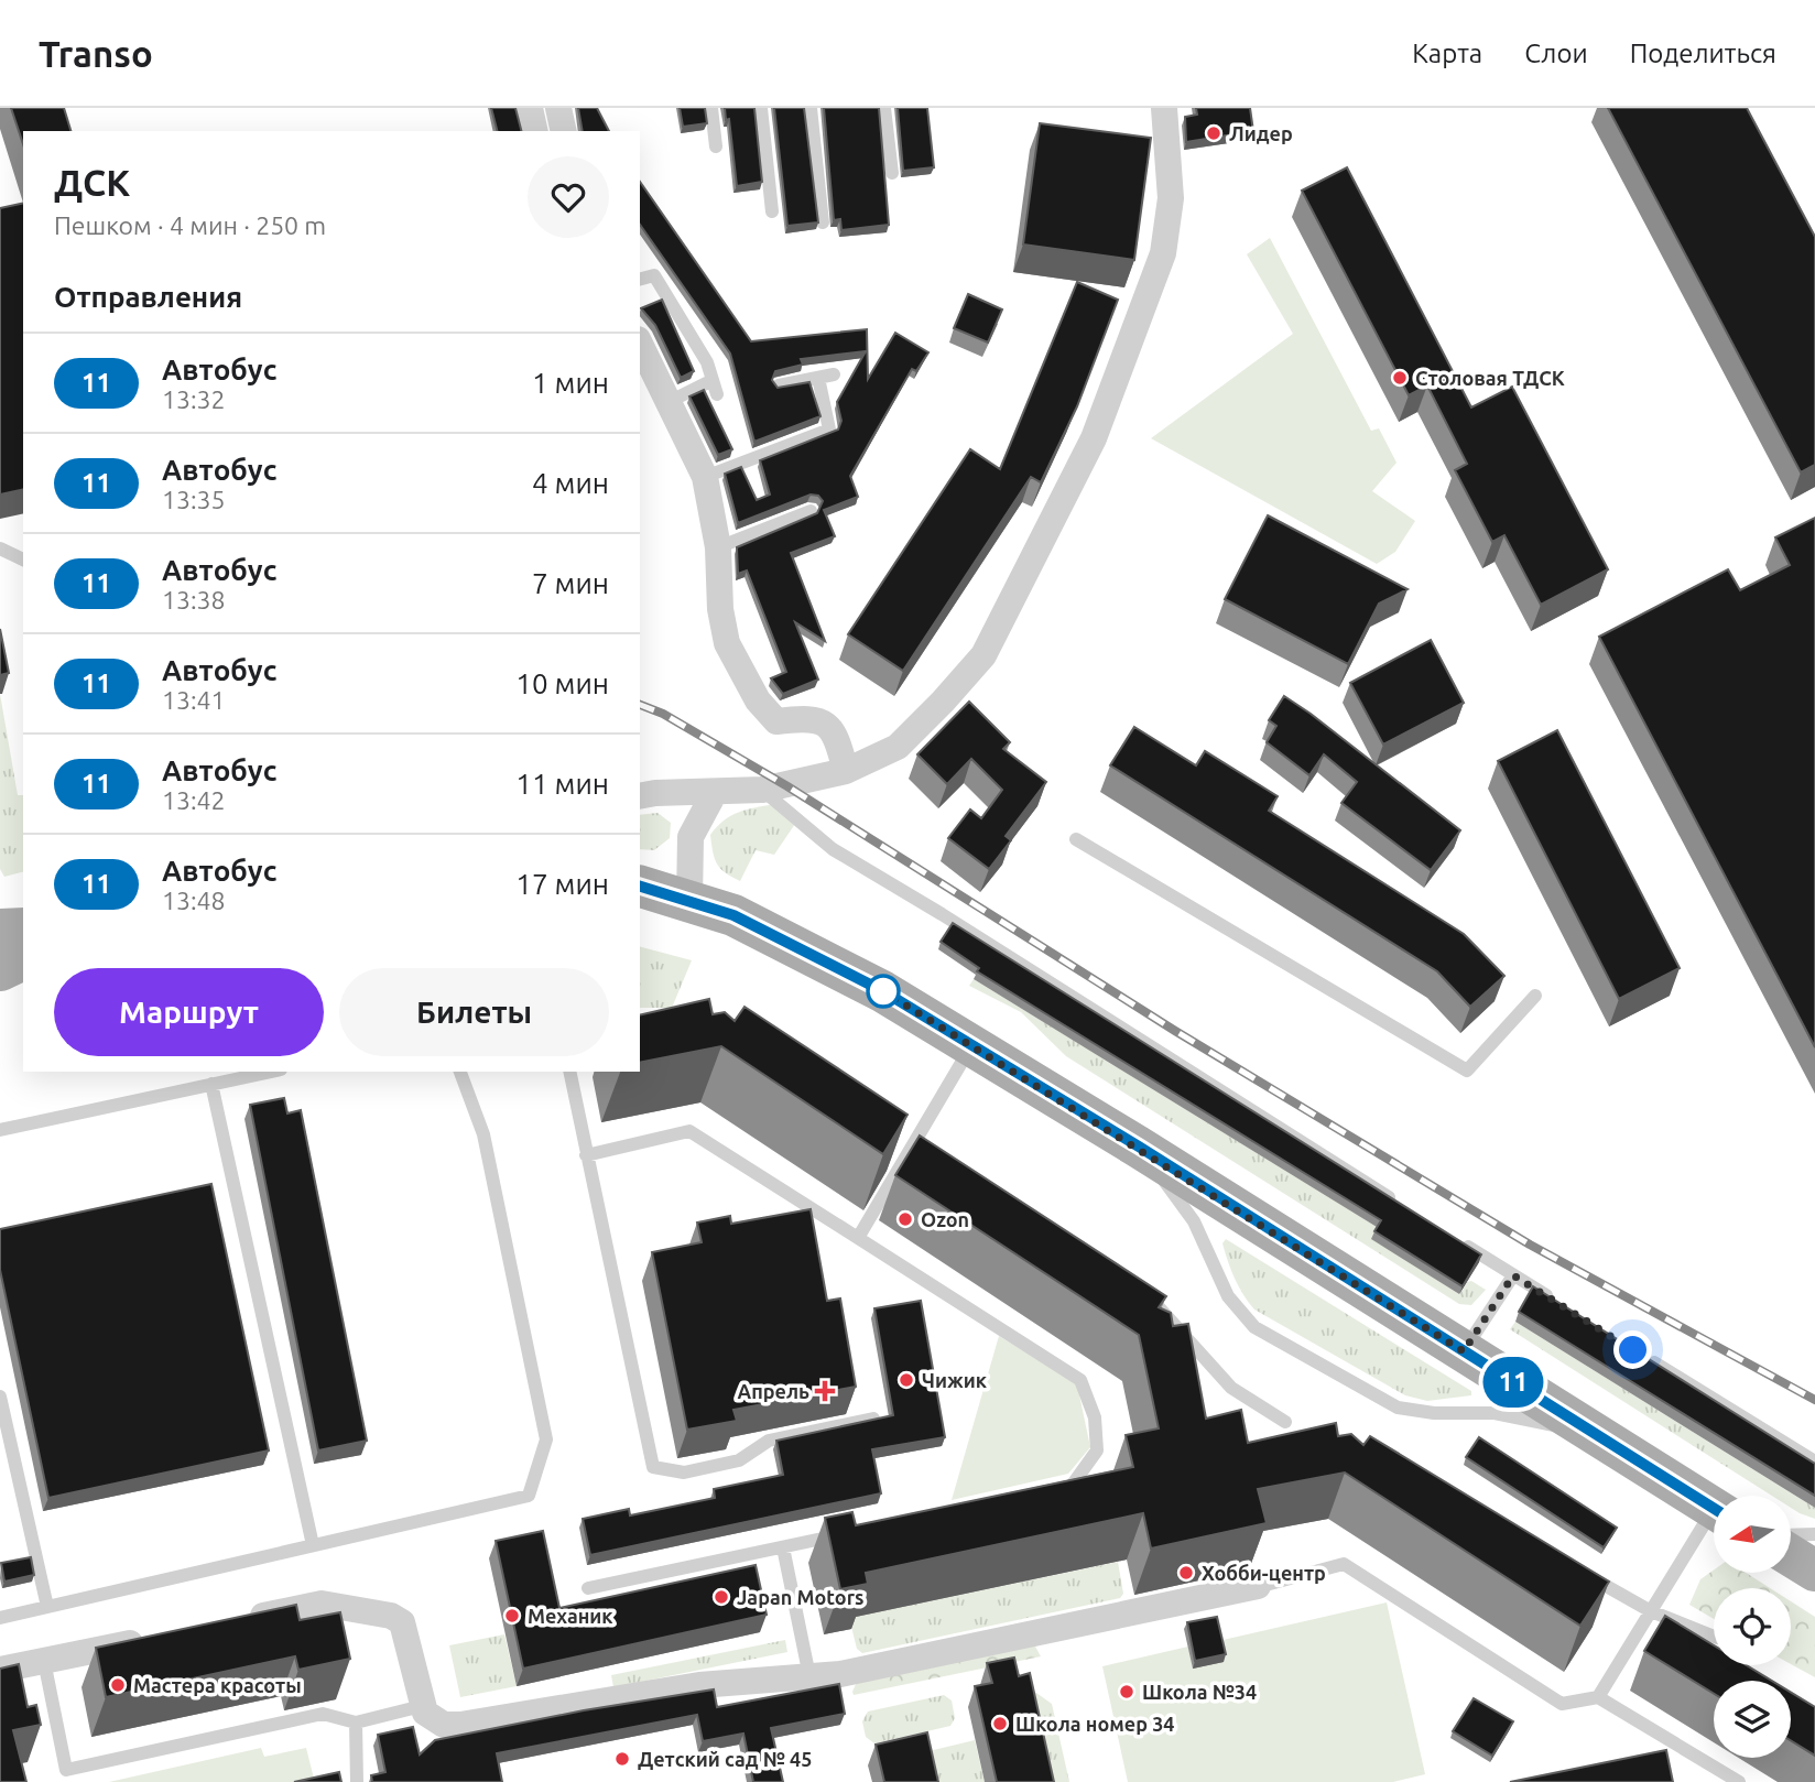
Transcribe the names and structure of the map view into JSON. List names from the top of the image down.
{
  "places": {
    "other": [
      "Лидер",
      "Столовая ТДСК",
      "Ozon",
      "Чижик",
      "Хобби-центр",
      "Japan Motors",
      "Механик",
      "Мастера красоты",
      "Школа №34",
      "Школа номер 34",
      "Детский сад № 45"
    ],
    "health": ["Апрель"]
  },
  "lines": ["bus line 11"],
  "north": "left",
  "page": {
    "header": "Transo",
    "nav": ["Карта", "Слои", "Поделиться"],
    "on_map": "11",
    "heading": [
      ["ДСК", "Пешком · 4 мин · 250 m"],
      "Отправления"
    ],
    "list": [
      {
        "mark": "11",
        "name": "Автобус",
        "note": "13:32",
        "value": "1 мин"
      },
      {
        "mark": "11",
        "name": "Автобус",
        "note": "13:35",
        "value": "4 мин"
      },
      {
        "mark": "11",
        "name": "Автобус",
        "note": "13:38",
        "value": "7 мин"
      },
      {
        "mark": "11",
        "name": "Автобус",
        "note": "13:41",
        "value": "10 мин"
      },
      {
        "mark": "11",
        "name": "Автобус",
        "note": "13:42",
        "value": "11 мин"
      },
      {
        "mark": "11",
        "name": "Автобус",
        "note": "13:48",
        "value": "17 мин"
      }
    ],
    "buttons": ["Маршрут", "Билеты"]
  }
}
